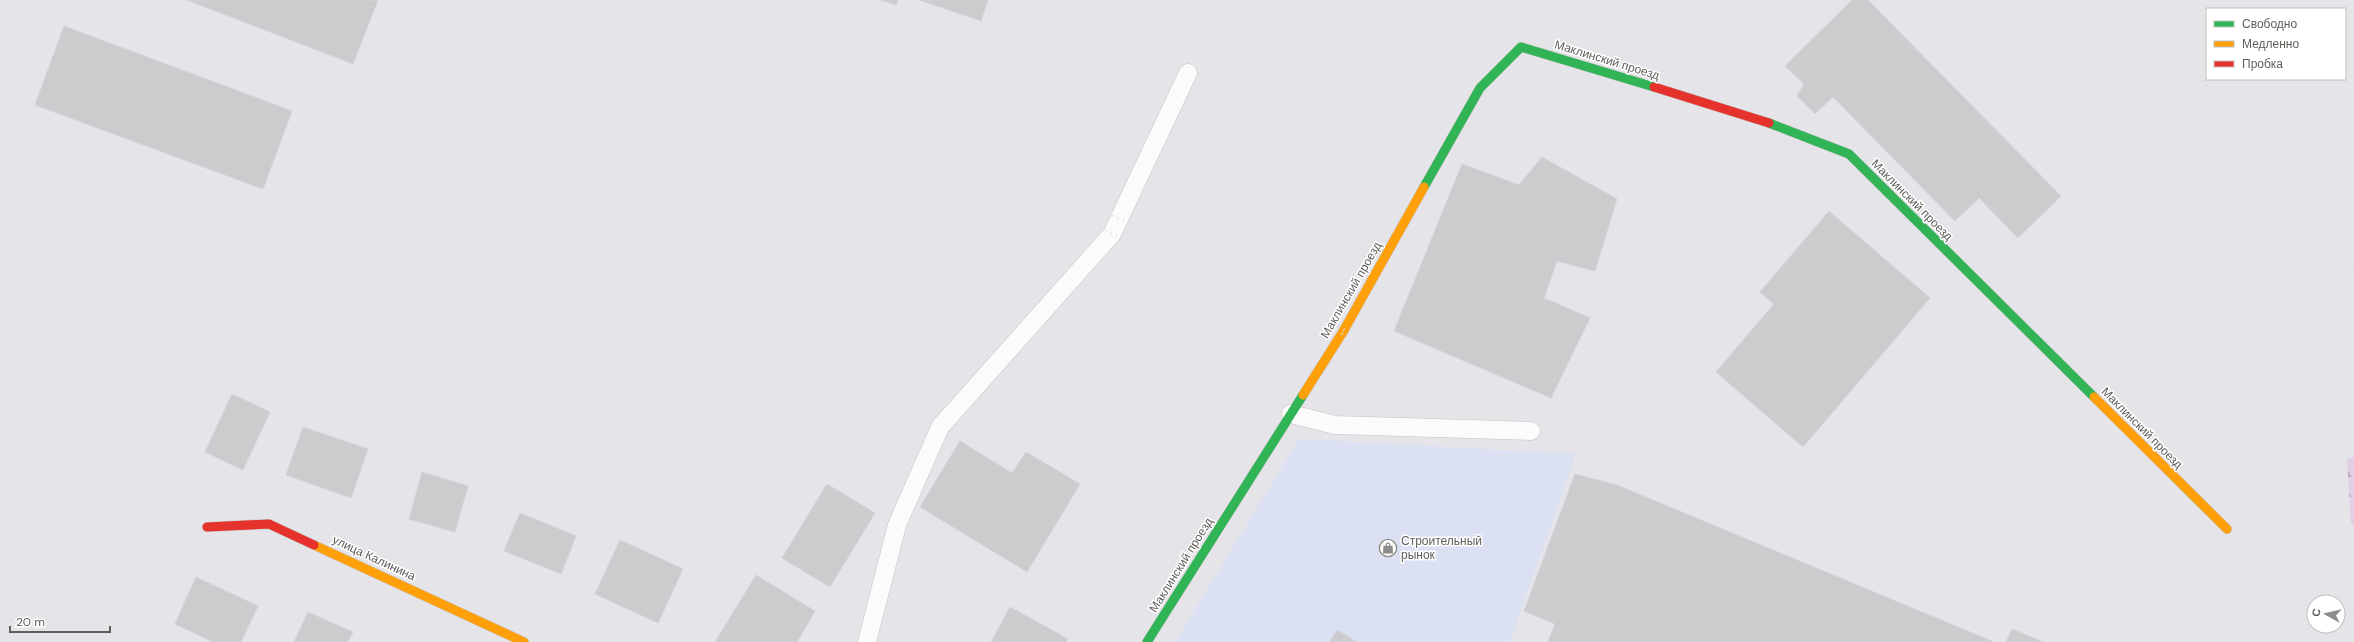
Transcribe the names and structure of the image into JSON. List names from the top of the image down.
{
  "streets": {
    "street": ["Маклинский проезд", "улица Калинина"]
  },
  "places": {
    "shop": ["Строительный рынок"]
  },
  "legend": ["Свободно", "Медленно", "Пробка"],
  "scale_bar": "20 m",
  "north": "left"
}
